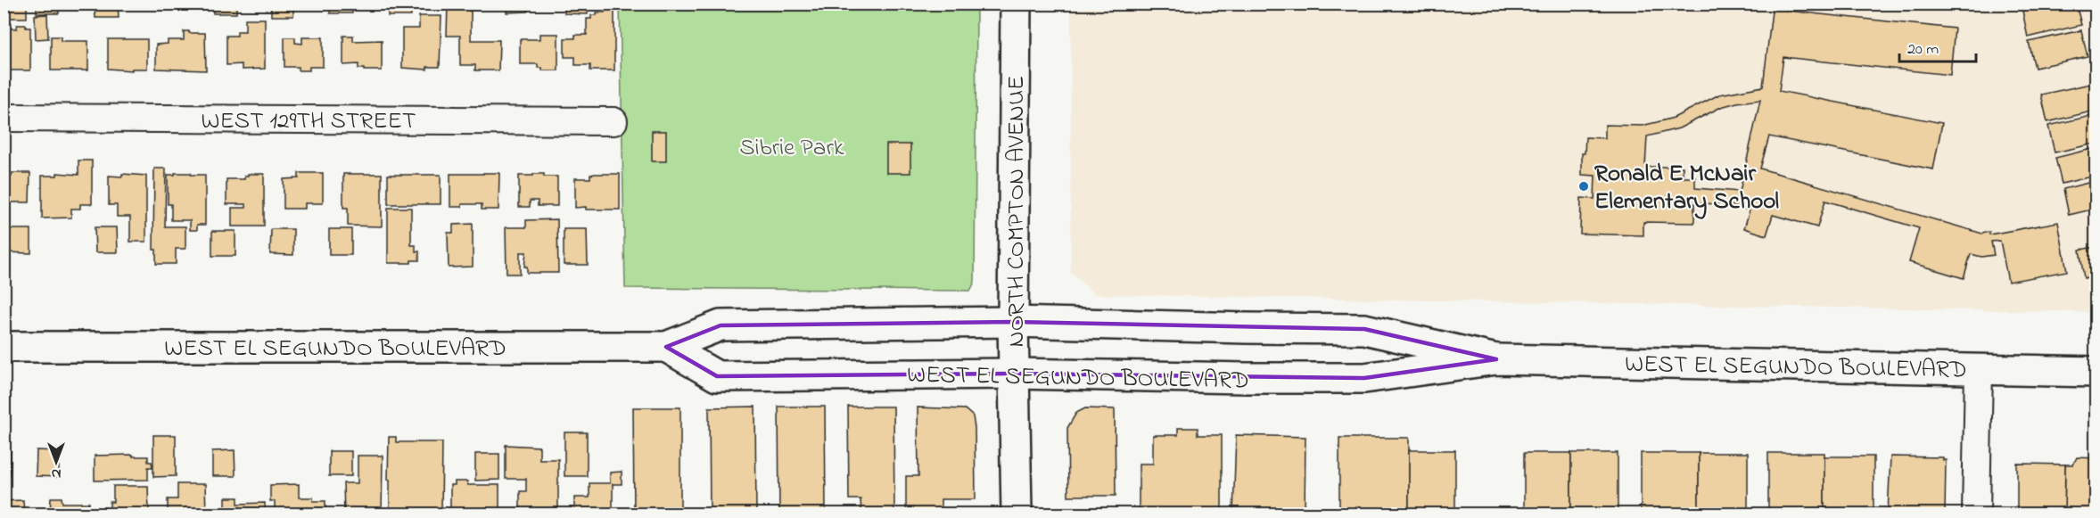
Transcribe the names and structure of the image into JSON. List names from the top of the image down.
{
  "streets": {
    "main road": ["NORTH COMPTON AVENUE", "WEST EL SEGUNDO BOULEVARD"],
    "street": ["WEST 129TH STREET"]
  },
  "crossings": [
    ["NORTH COMPTON AVENUE", "WEST EL SEGUNDO BOULEVARD"]
  ],
  "parks": ["Sibrie Park"],
  "places": ["Ronald E McNair Elementary School"],
  "scale_bar": "20 m",
  "north": "bottom"
}
